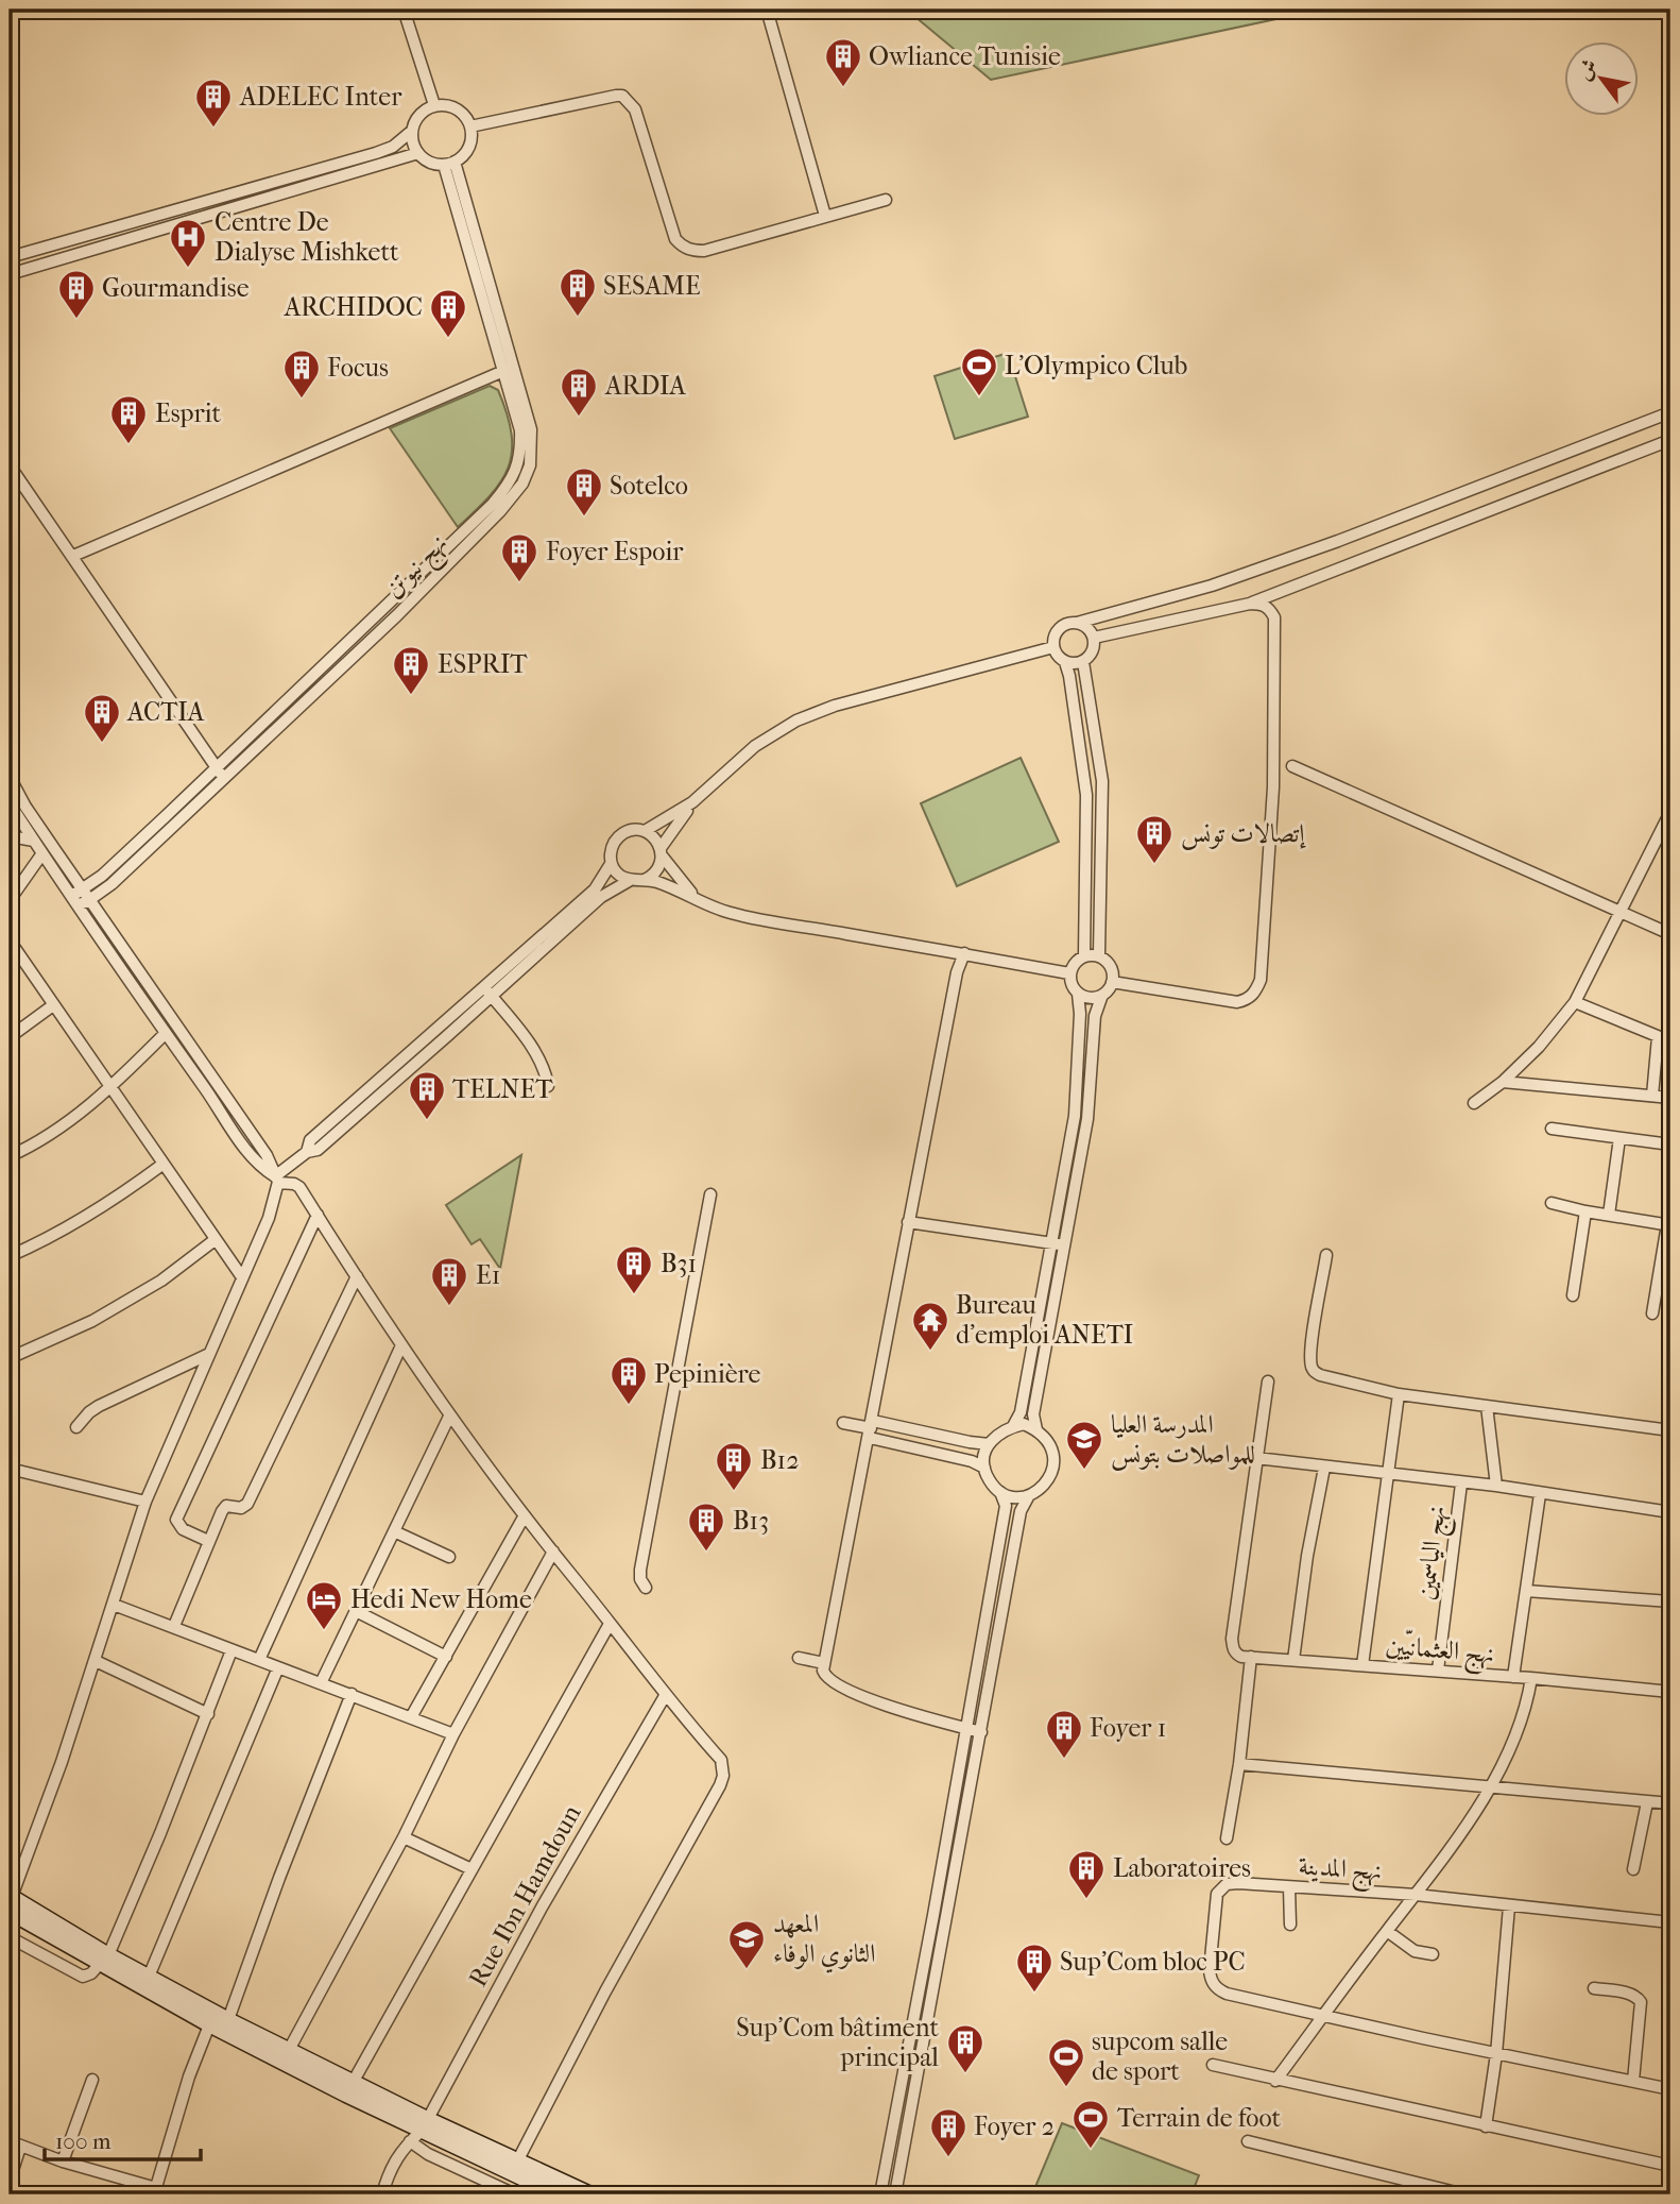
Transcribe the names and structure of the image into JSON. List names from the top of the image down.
{
  "streets": {
    "street": [
      "نهج نيوتن",
      "نهج الياسمين",
      "نهج العثمانيّين",
      "نهج المدينة",
      "Rue Ibn Hamdoun"
    ]
  },
  "crossings": [
    ["نهج الياسمين", "نهج العثمانيّين"]
  ],
  "places": {
    "building": [
      "Owliance Tunisie",
      "ADELEC Inter",
      "SESAME",
      "Gourmandise",
      "ARCHIDOC",
      "Focus",
      "ARDIA",
      "Esprit",
      "Sotelco",
      "Foyer Espoir",
      "ESPRIT",
      "ACTIA",
      "إتصالات تونس",
      "TELNET",
      "B31",
      "E1",
      "Pepinière",
      "B12",
      "B13",
      "Foyer 1",
      "Laboratoires",
      "Sup'Com bloc PC",
      "Sup'Com bâtiment principal",
      "Foyer 2"
    ],
    "hospital": ["Centre De Dialyse Mishkett"],
    "sports": ["L'Olympico Club", "supcom salle de sport", "Terrain de foot"],
    "temple": ["Bureau d'emploi ANETI"],
    "school or university": ["المدرسة العليا للمواصلات بتونس", "المعهد الثانوي الوفاء"],
    "hotel": ["Hedi New Home"]
  },
  "scale_bar": "100 m",
  "north": "top left"
}
